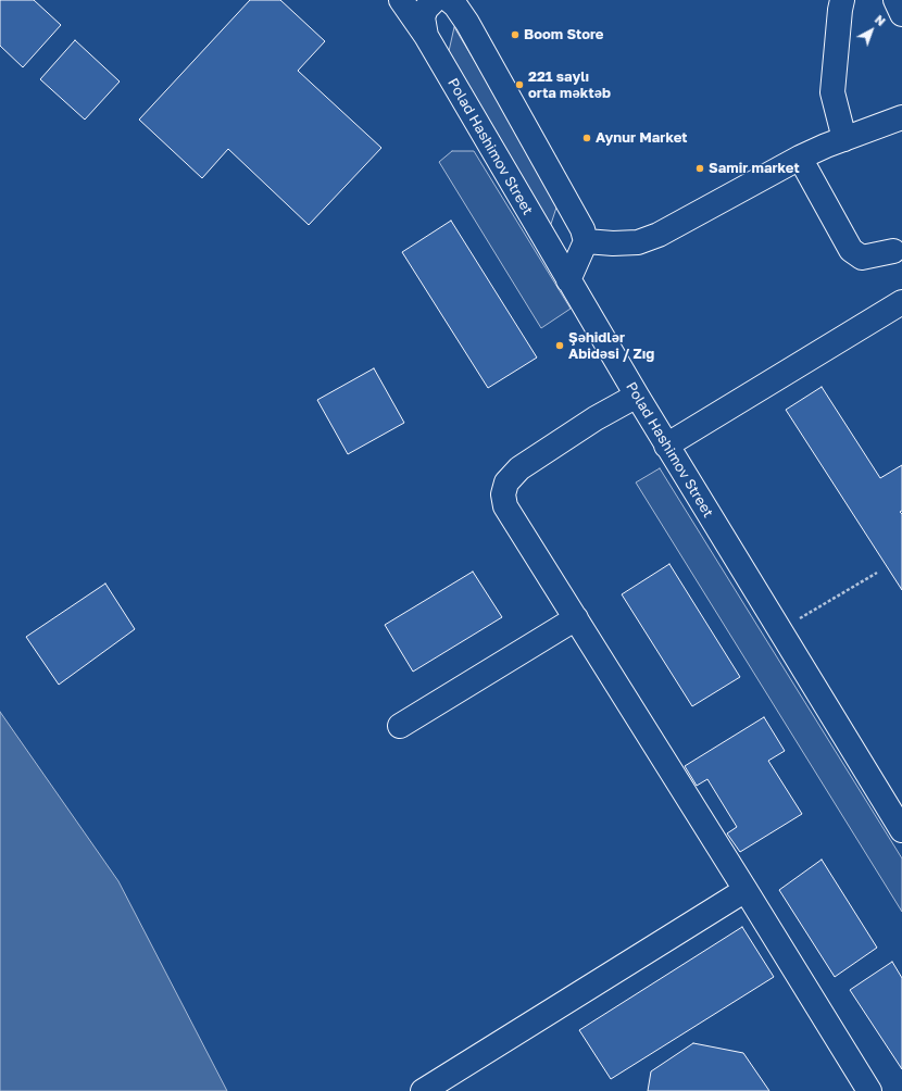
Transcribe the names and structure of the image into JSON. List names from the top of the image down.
{
  "streets": {
    "street": ["Polad Hashimov Street"]
  },
  "places": [
    "Boom Store",
    "221 saylı orta məktəb",
    "Aynur Market",
    "Samir market",
    "Şəhidlər Abidəsi / Zığ"
  ],
  "north": "top right"
}
